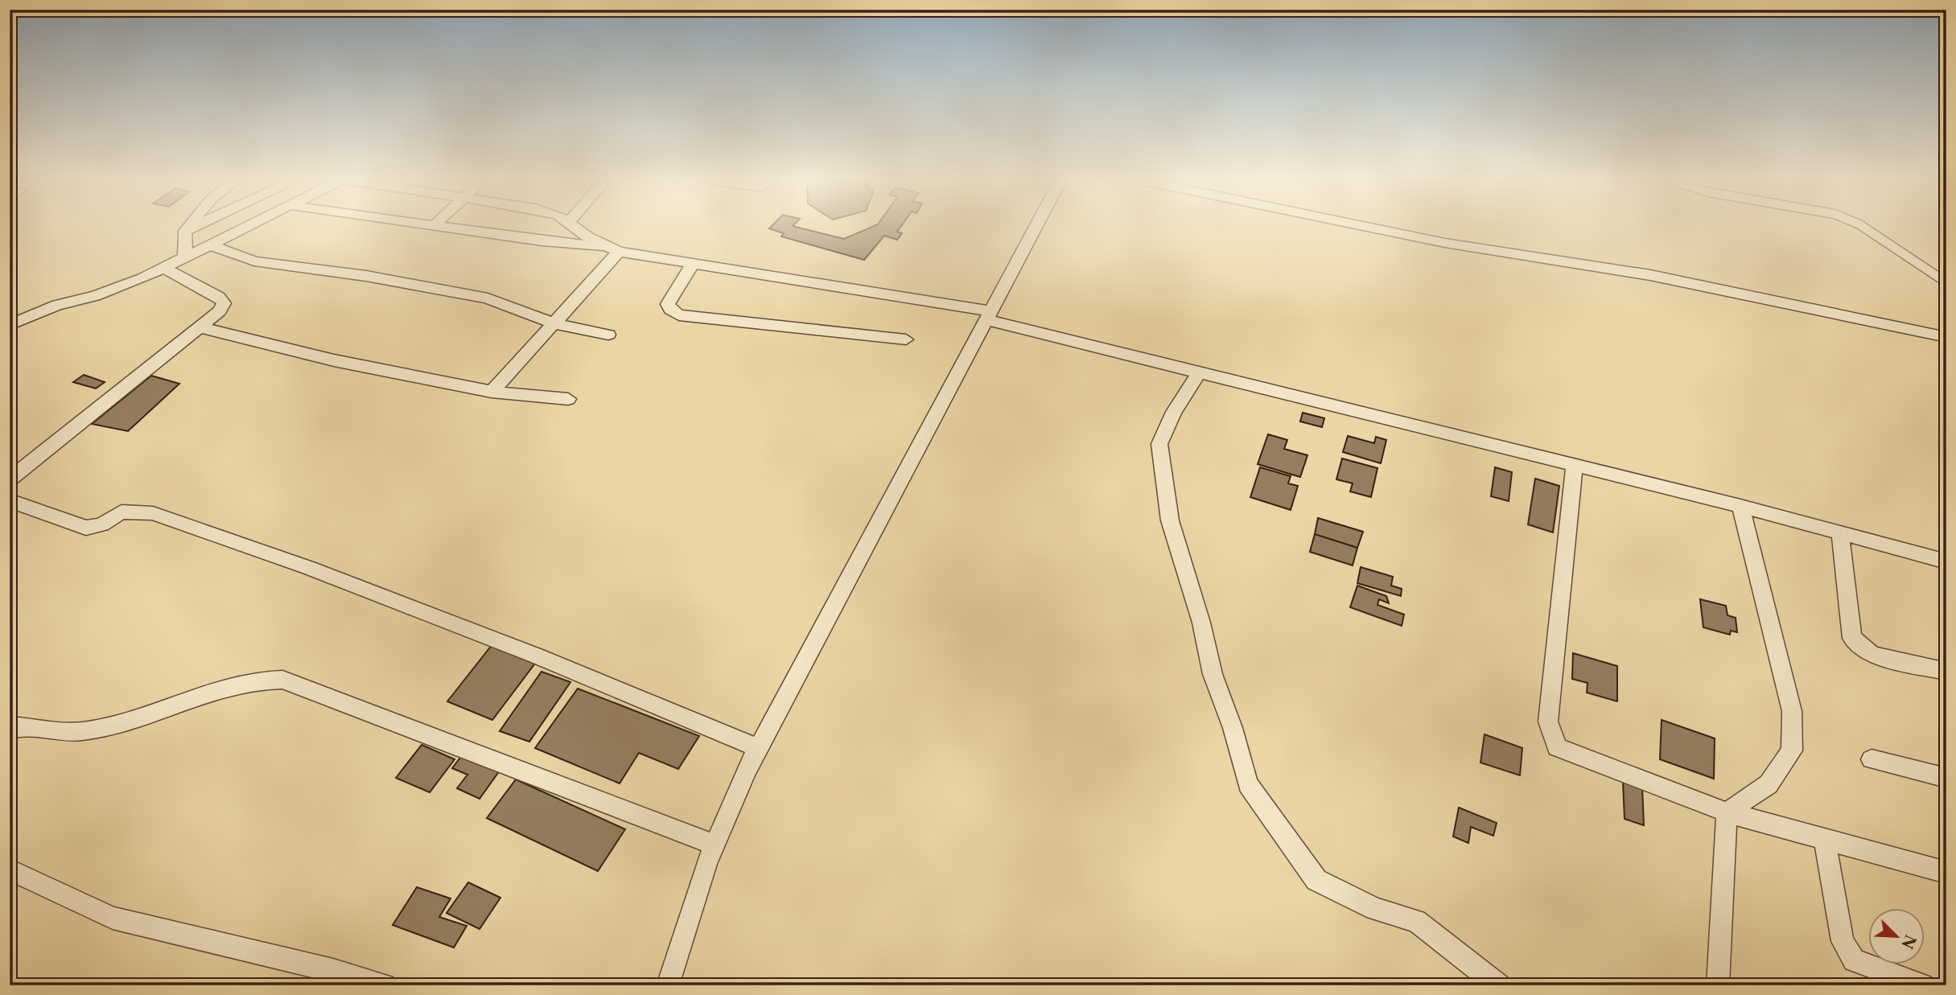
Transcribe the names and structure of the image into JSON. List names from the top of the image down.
{
  "north": "bottom right"
}
